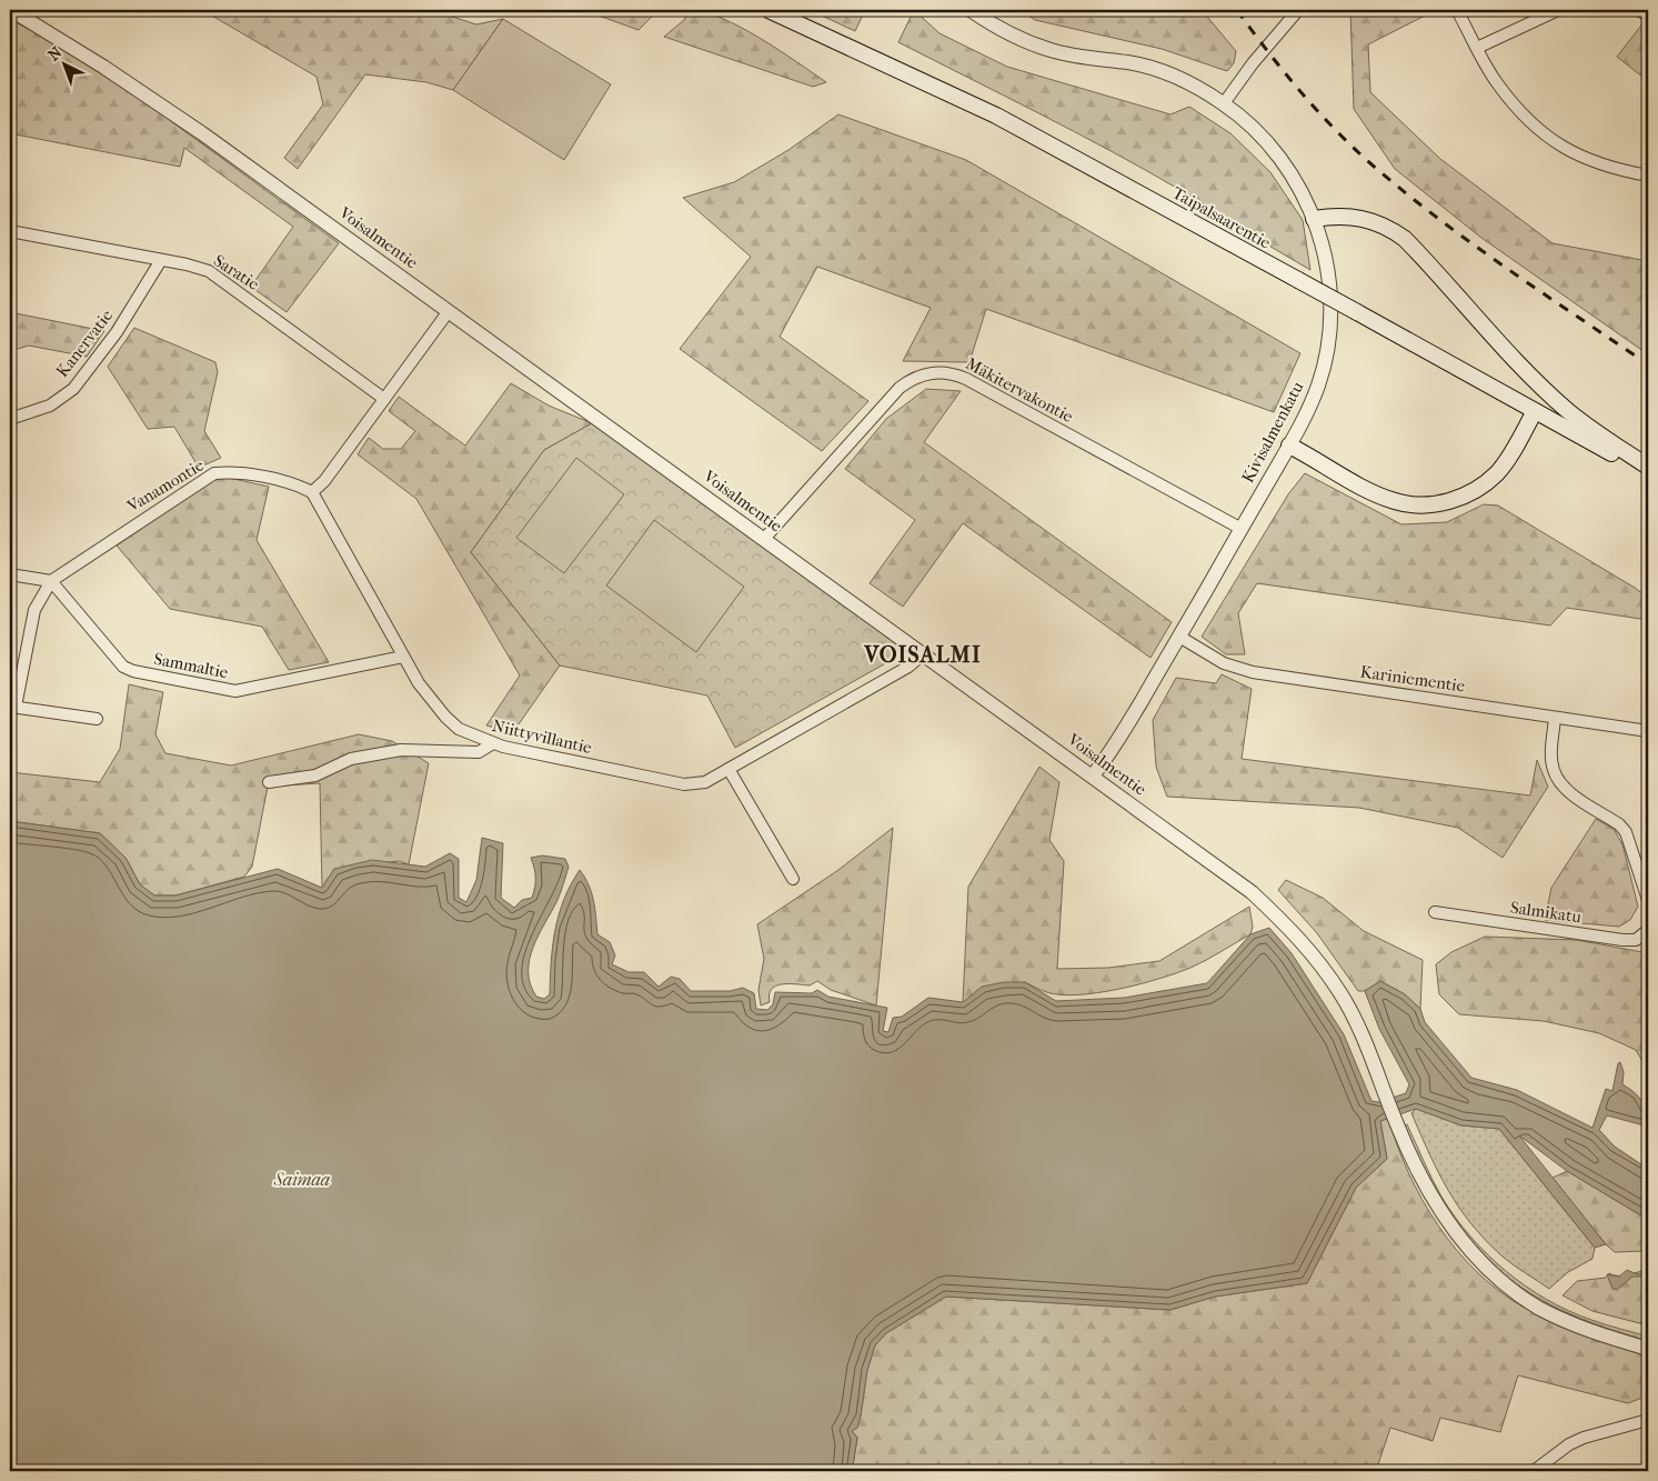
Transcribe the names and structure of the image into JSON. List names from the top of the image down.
{
  "streets": {
    "main road": ["Taipalsaarentie"],
    "street": [
      "Voisalmentie",
      "Saratie",
      "Kanervatie",
      "Mäkitervakontie",
      "Kivisalmenkatu",
      "Vanamontie",
      "Sammaltie",
      "Kariniementie",
      "Niittyvillantie",
      "Salmikatu"
    ]
  },
  "crossings": [
    ["Voisalmentie", "Mäkitervakontie"],
    ["Voisalmentie", "Kivisalmenkatu"],
    ["Voisalmentie", "Niittyvillantie"],
    ["Saratie", "Kanervatie"],
    ["Mäkitervakontie", "Kivisalmenkatu"],
    ["Kivisalmenkatu", "Kariniementie"],
    ["Vanamontie", "Sammaltie"],
    ["Vanamontie", "Niittyvillantie"],
    ["Sammaltie", "Niittyvillantie"]
  ],
  "districts": ["VOISALMI"],
  "water": ["Saimaa"],
  "north": "top left"
}
